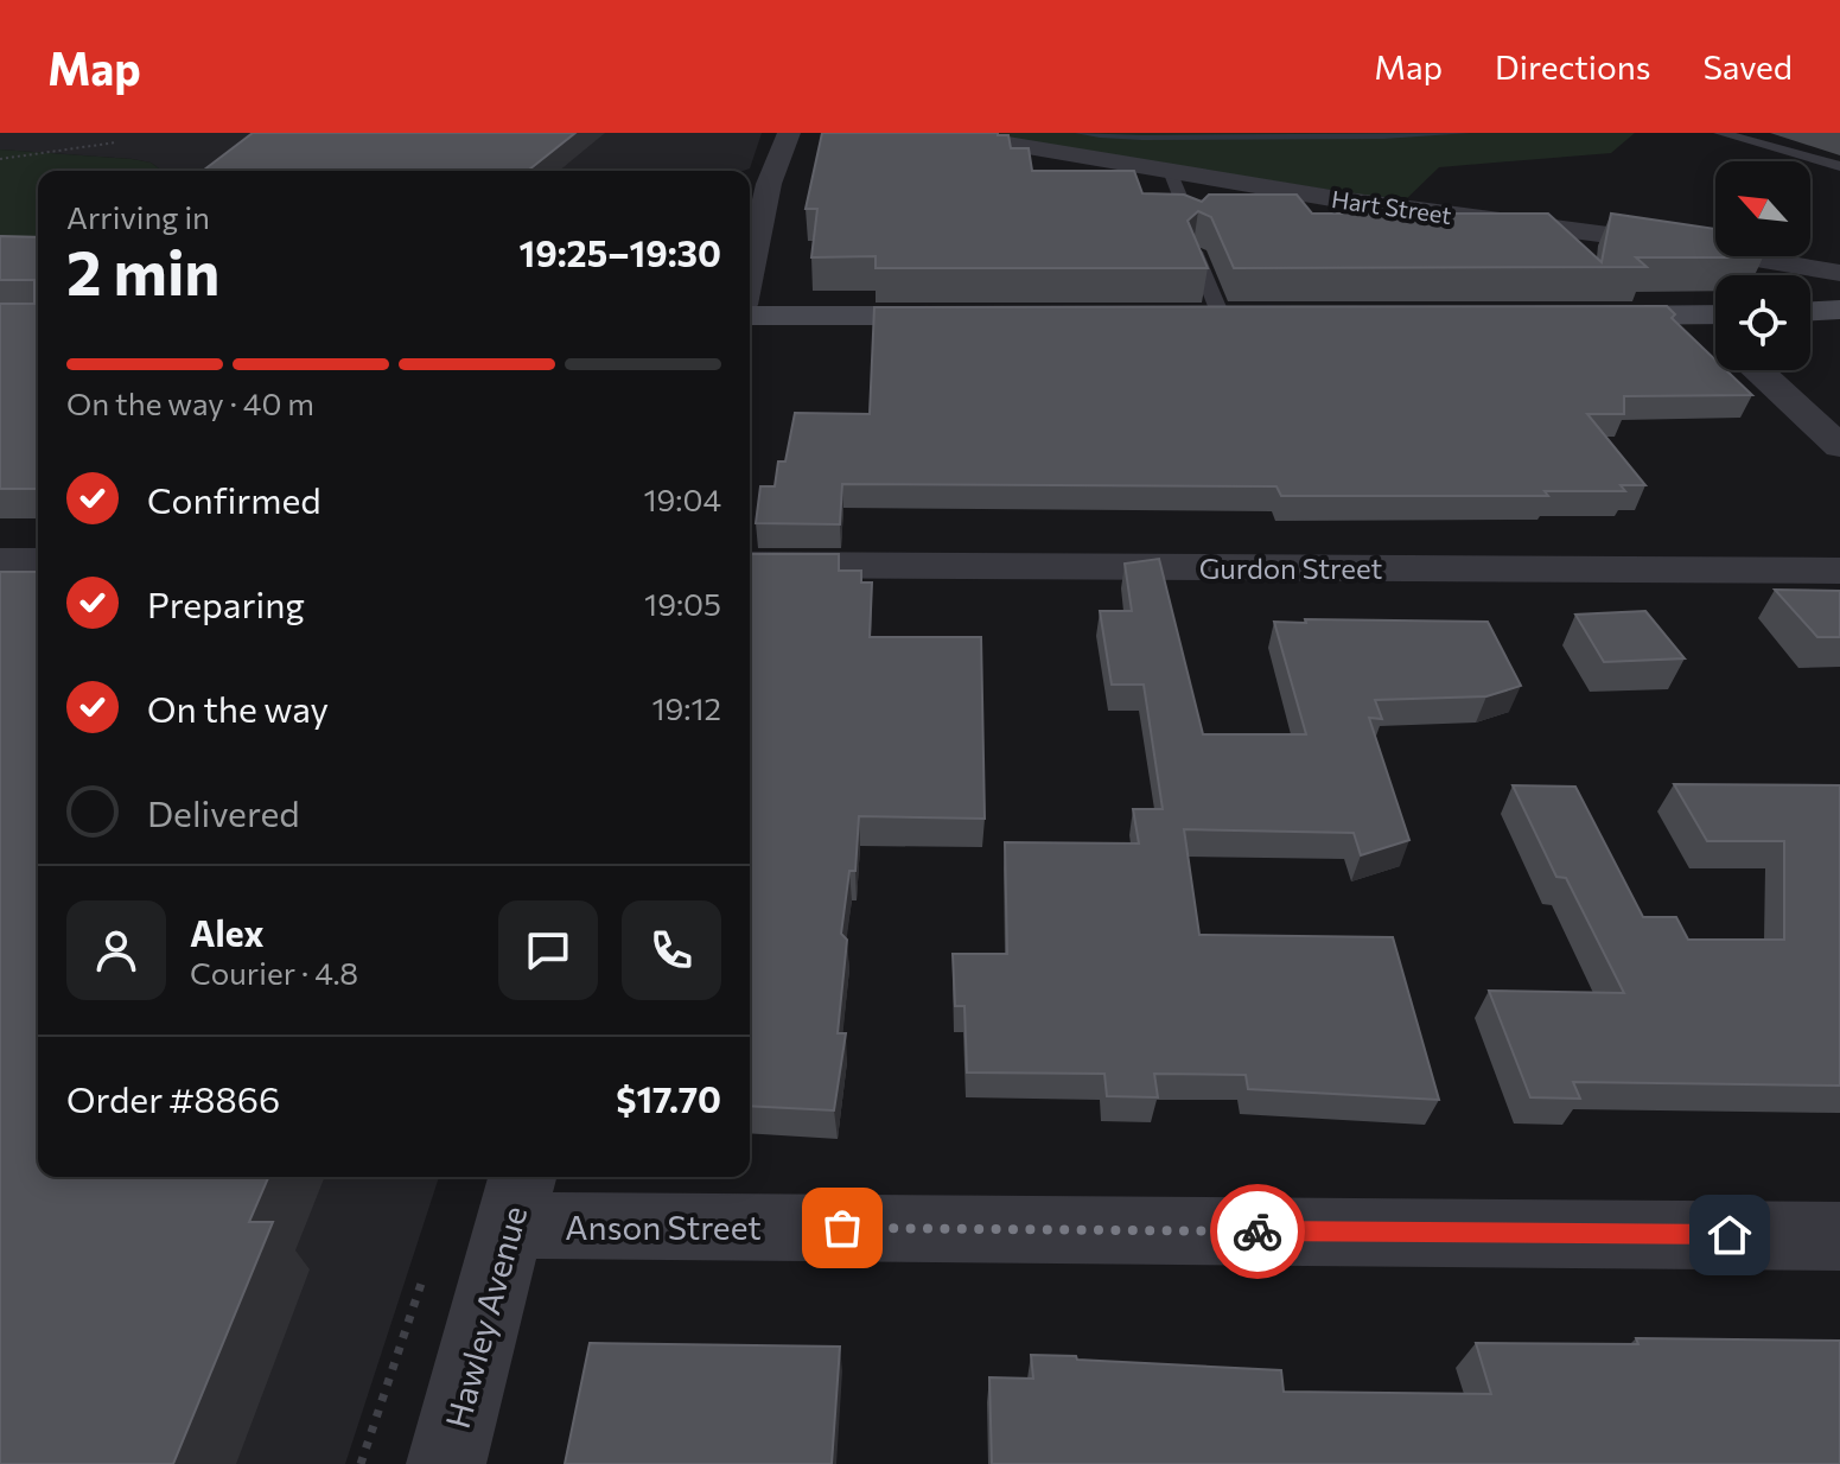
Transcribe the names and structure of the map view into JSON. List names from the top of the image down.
{
  "streets": {
    "street": [
      "Hart Street",
      "Gurdon Street",
      "Anson Street",
      "Hawley Avenue"
    ]
  },
  "crossings": [
    ["Anson Street", "Hawley Avenue"]
  ],
  "north": "top left",
  "page": {
    "header": "Map",
    "nav": ["Map", "Directions", "Saved"],
    "heading": ["2 min", "Arriving in", "19:25–19:30"],
    "panel": [
      "Alex",
      "Courier · 4.8",
      "Order #8866",
      "$17.70"
    ],
    "bar": "On the way · 40 m",
    "list": [
      ["Confirmed", "19:04"],
      ["Preparing", "19:05"],
      ["On the way", "19:12"],
      "Delivered"
    ]
  }
}
